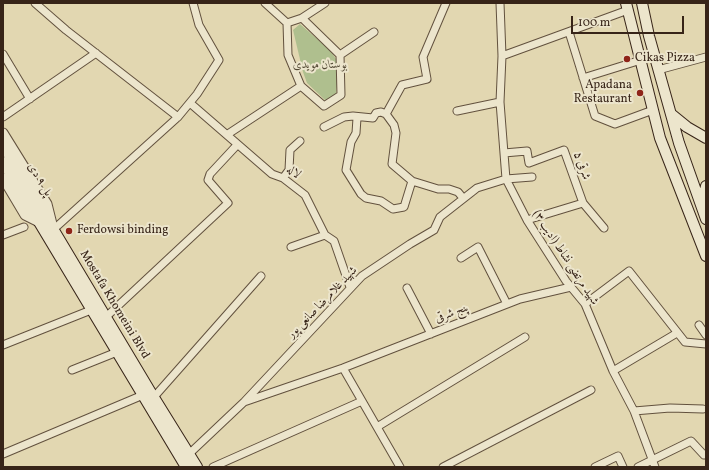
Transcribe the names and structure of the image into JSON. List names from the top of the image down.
{
  "streets": {
    "main road": ["پل ۹ دی", "Mostafa Khomeini Blvd"],
    "street": [
      "۵ شرقی",
      "لاله",
      "شهید مرتضی نشاط (ادیب ۳)",
      "شهید غلامرضا صانعی پور",
      "پنج شرقی"
    ]
  },
  "crossings": [
    ["۵ شرقی", "شهید مرتضی نشاط (ادیب ۳)"],
    ["لاله", "شهید غلامرضا صانعی پور"],
    ["پل ۹ دی", "Mostafa Khomeini Blvd"],
    ["شهید مرتضی نشاط (ادیب ۳)", "شهید غلامرضا صانعی پور"],
    ["شهید مرتضی نشاط (ادیب ۳)", "پنج شرقی"],
    ["شهید غلامرضا صانعی پور", "Mostafa Khomeini Blvd"],
    ["شهید غلامرضا صانعی پور", "پنج شرقی"]
  ],
  "parks": ["بوستان مویدی"],
  "places": ["Cikas Pizza", "Apadana Restaurant", "Ferdowsi binding"],
  "scale_bar": "100 m"
}
